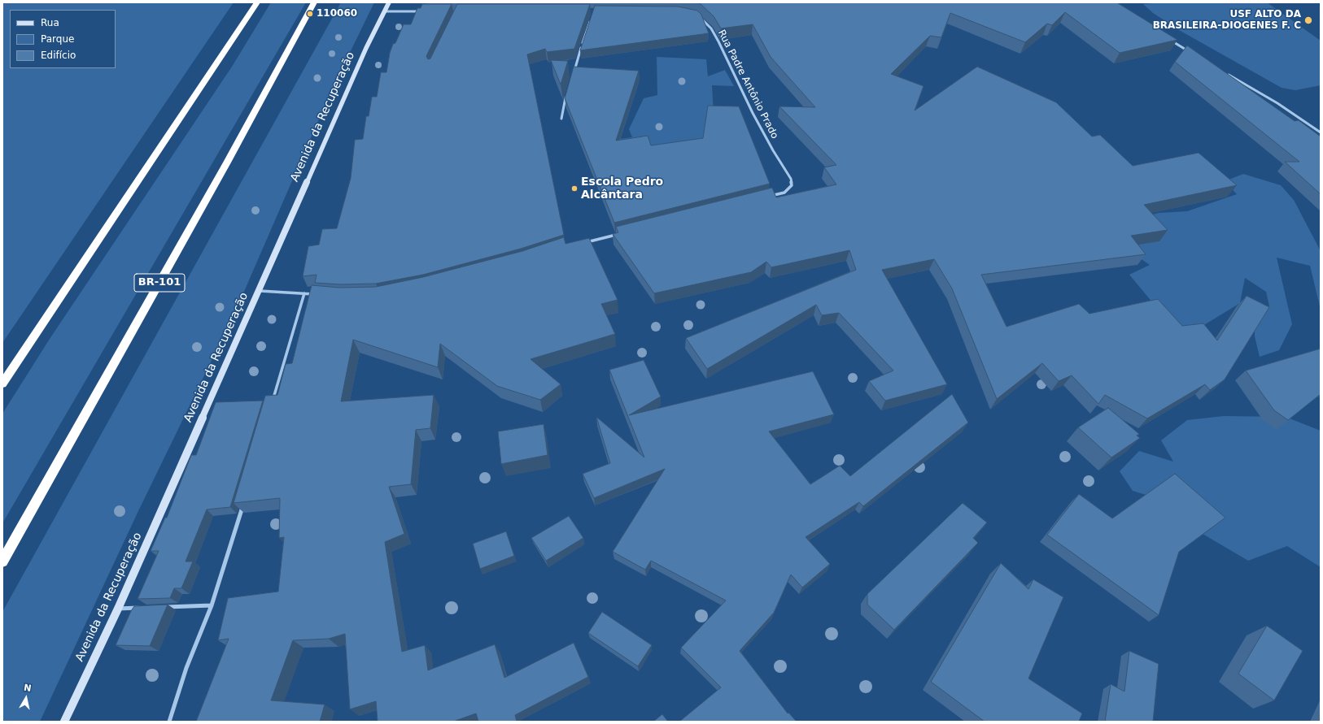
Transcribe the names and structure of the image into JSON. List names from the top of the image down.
{
  "streets": {
    "highway": ["BR-101"],
    "main road": ["Avenida da Recuperação"],
    "street": ["Rua Padre Antônio Prado"]
  },
  "places": ["110060", "USF ALTO DA BRASILEIRA-DIOGENES F. C", "Escola Pedro Alcântara"],
  "legend": ["Rua", "Parque", "Edifício"],
  "north": "top"
}
